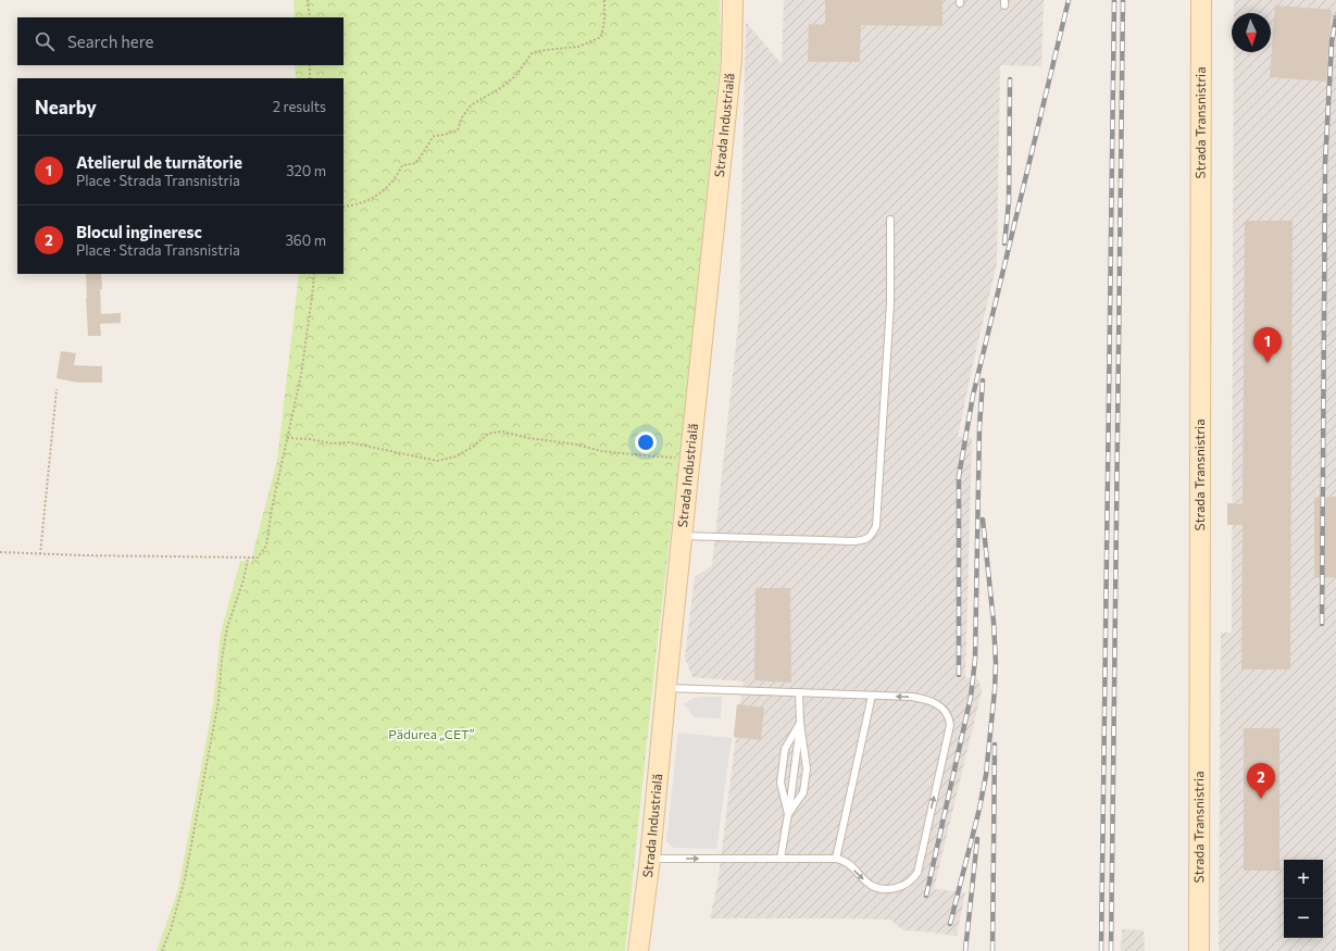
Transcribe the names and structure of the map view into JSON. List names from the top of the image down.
{
  "streets": {
    "street": ["Strada Transnistria", "Strada Industrială"]
  },
  "parks": ["Pădurea „CET”"],
  "north": "bottom",
  "page": {
    "search": "Search here",
    "heading": ["Nearby", "2 results"],
    "list": [
      {
        "mark": "1",
        "name": "Atelierul de turnătorie",
        "note": "Place · Strada Transnistria",
        "value": "320 m"
      },
      {
        "mark": "2",
        "name": "Blocul ingineresc",
        "note": "Place · Strada Transnistria",
        "value": "360 m"
      }
    ],
    "pins": ["1", "2"],
    "map_buttons": ["+", "−"]
  }
}
